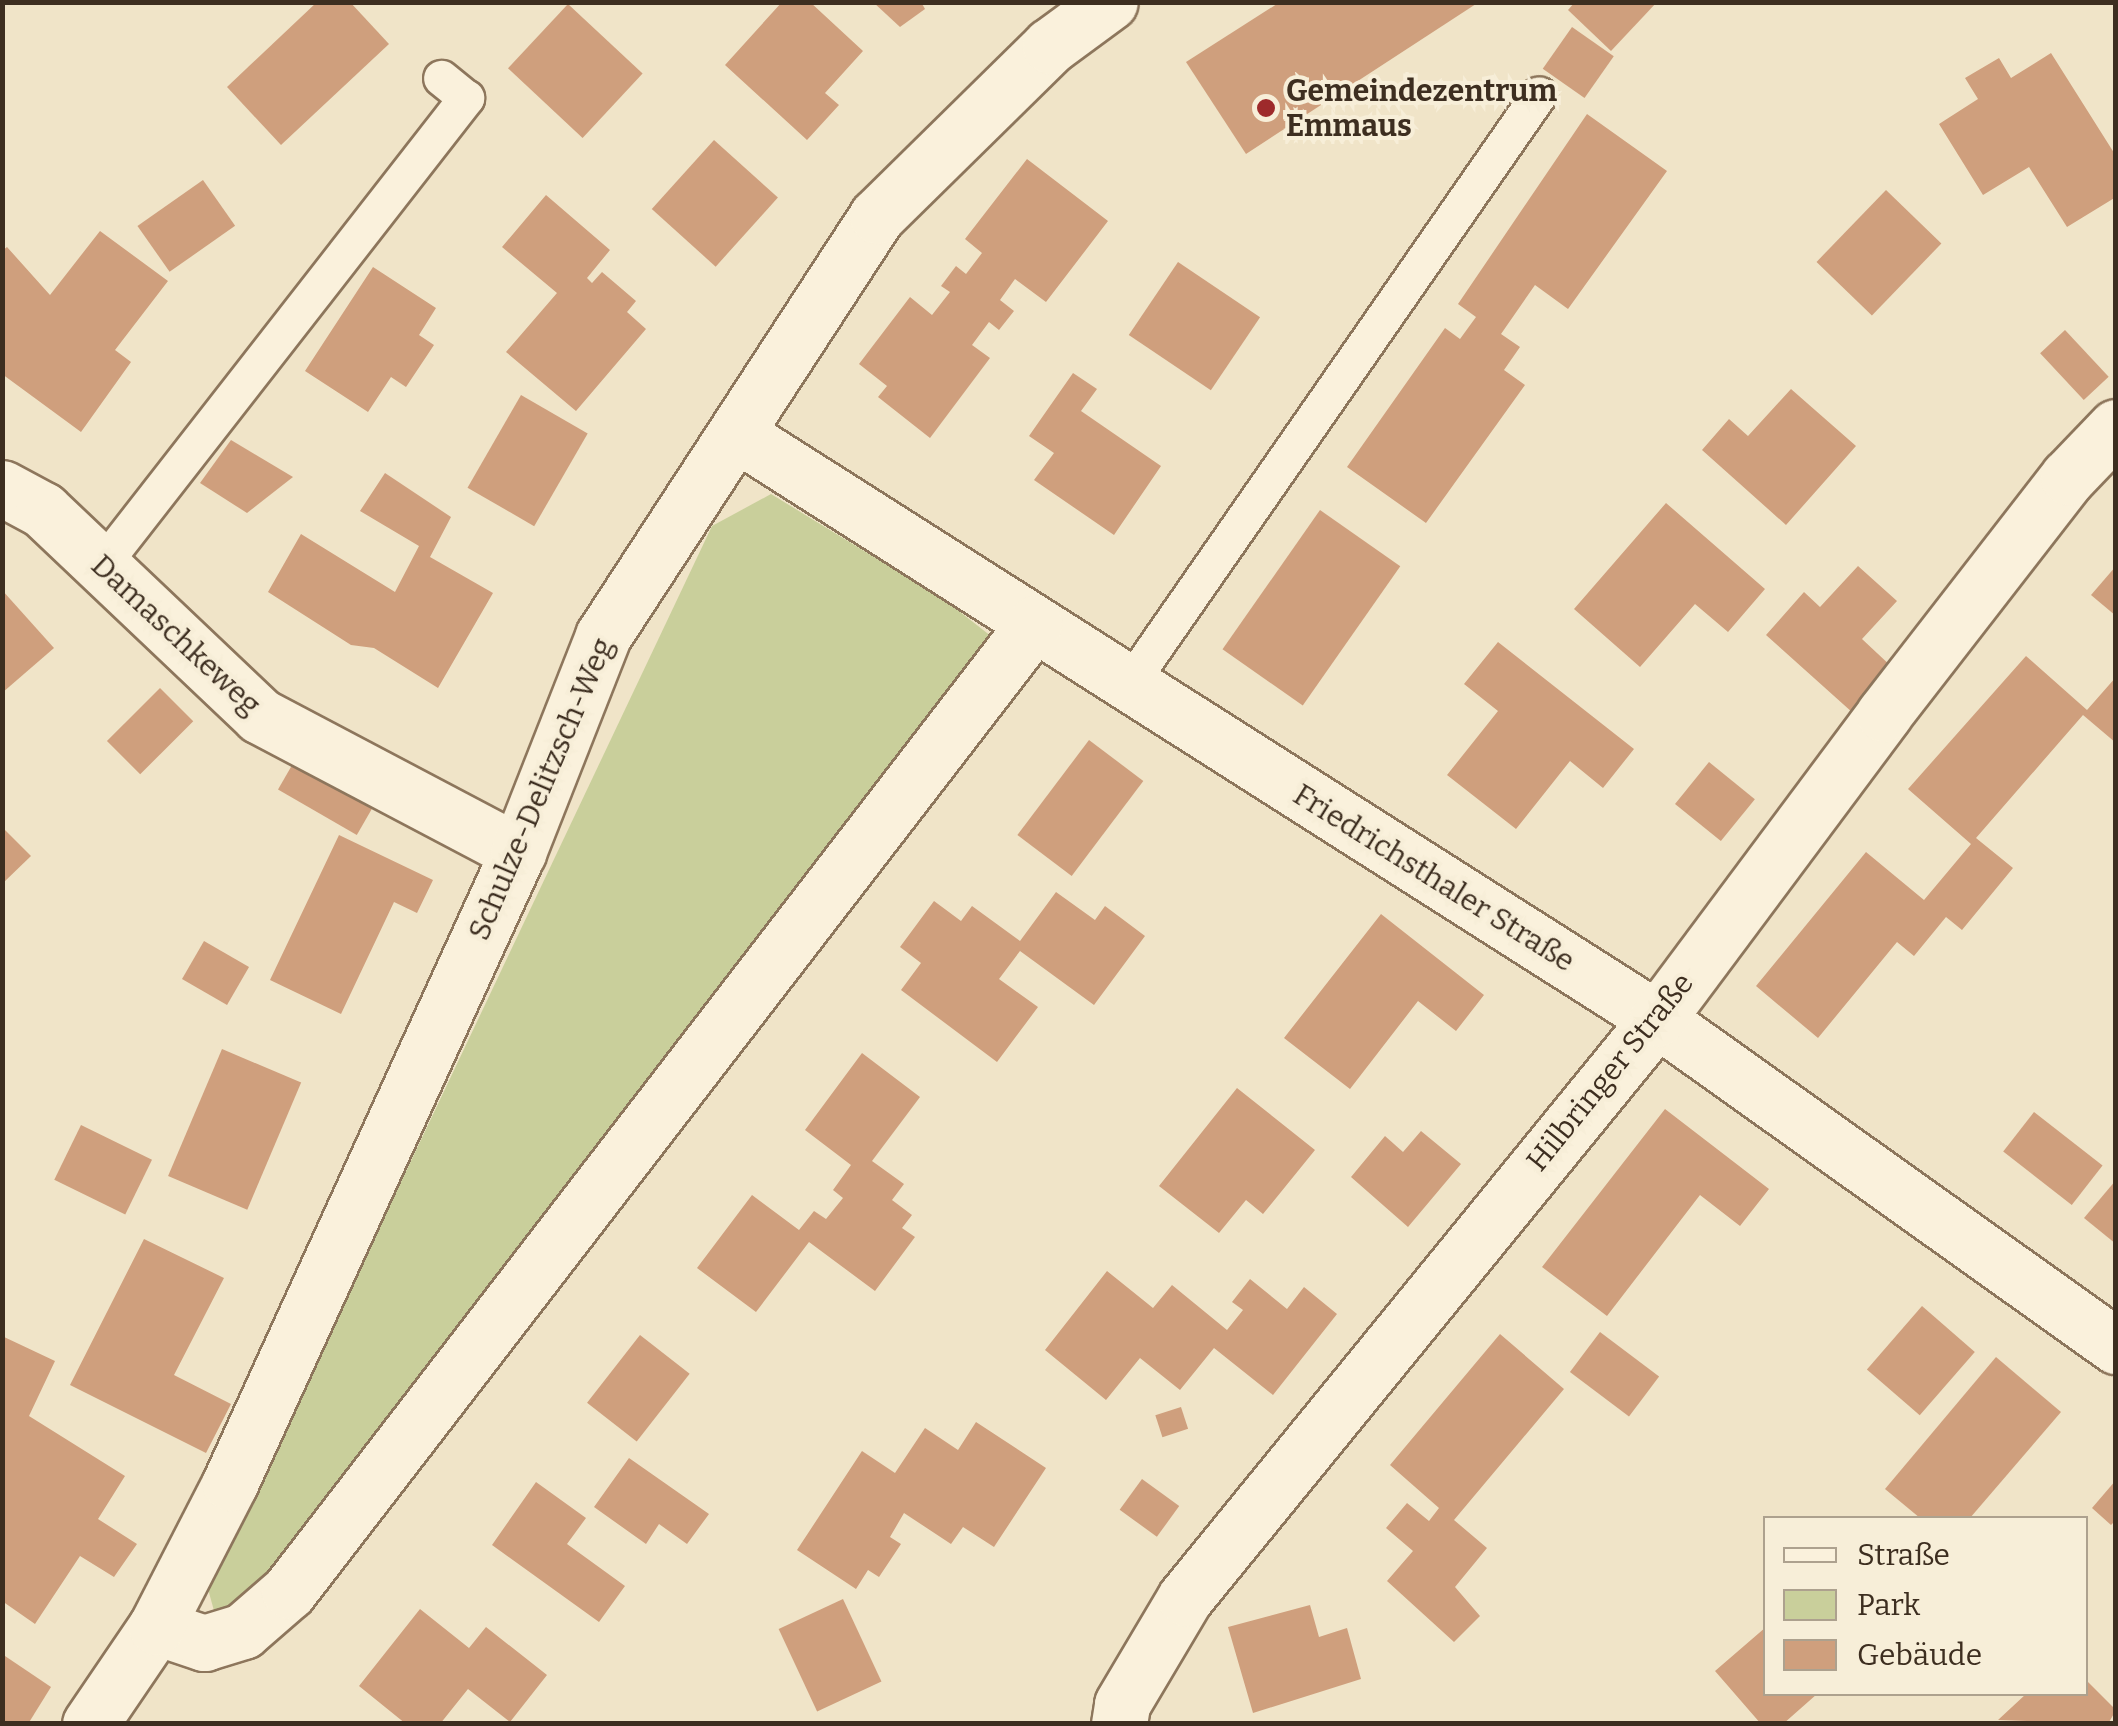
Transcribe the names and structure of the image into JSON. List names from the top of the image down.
{
  "streets": {
    "street": [
      "Damaschkeweg",
      "Schulze-Delitzsch-Weg",
      "Friedrichsthaler Straße",
      "Hilbringer Straße"
    ]
  },
  "crossings": [
    ["Damaschkeweg", "Schulze-Delitzsch-Weg"],
    ["Schulze-Delitzsch-Weg", "Friedrichsthaler Straße"],
    ["Friedrichsthaler Straße", "Hilbringer Straße"]
  ],
  "places": ["Gemeindezentrum Emmaus"],
  "legend": ["Straße", "Park", "Gebäude"]
}
